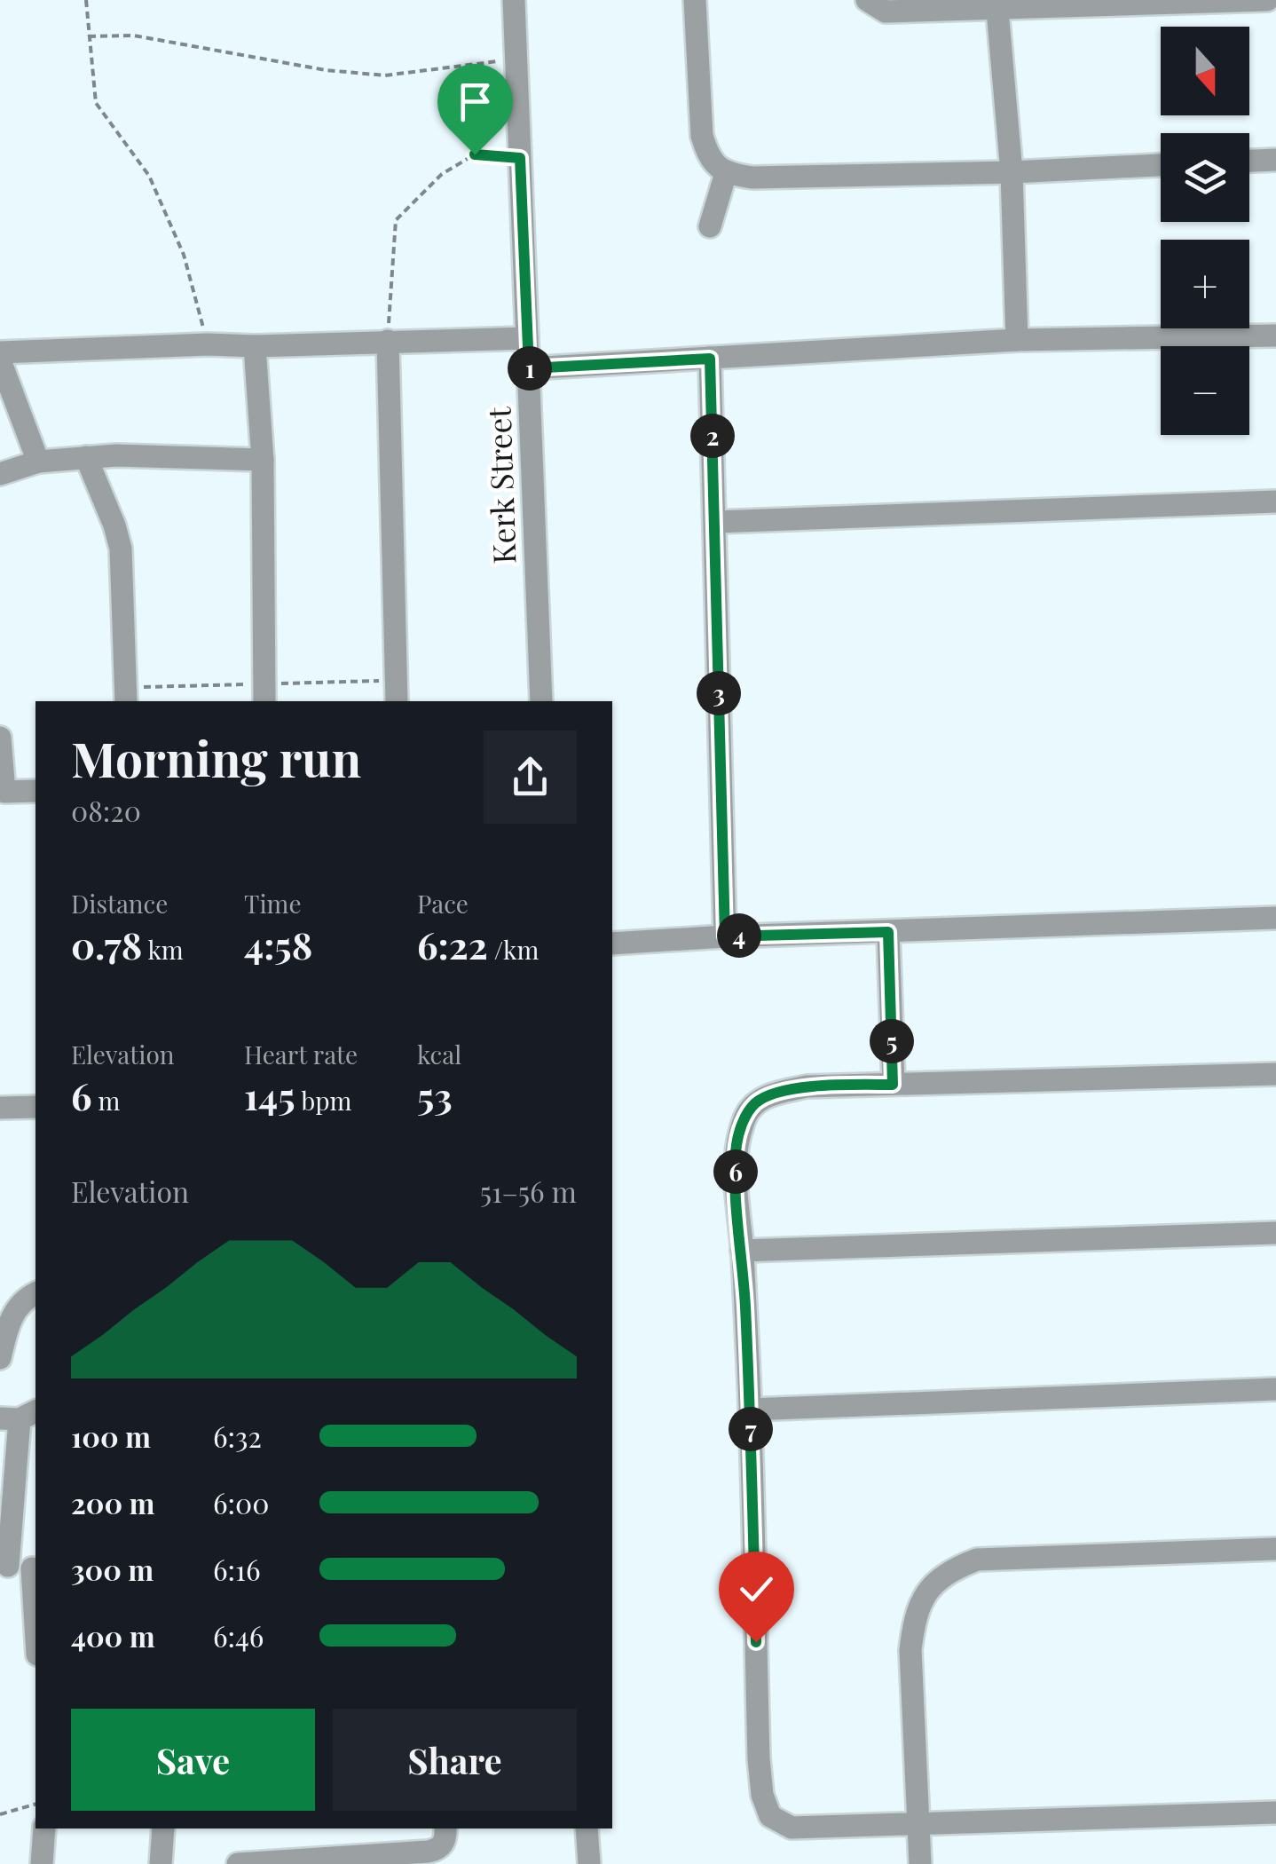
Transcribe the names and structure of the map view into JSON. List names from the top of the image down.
{
  "streets": {
    "street": ["Kerk Street"]
  },
  "north": "bottom",
  "page": {
    "map_buttons": ["+", "−"],
    "pins": [
      "1",
      "2",
      "3",
      "4",
      "5",
      "6",
      "7"
    ],
    "heading": ["Morning run", "08:20"],
    "stats": [
      ["Distance", "0.78 km"],
      ["Time", "4:58"],
      ["Pace", "6:22 /km"],
      ["Elevation", "6 m"],
      ["Heart rate", "145 bpm"],
      ["kcal", "53"]
    ],
    "chart": ["Elevation", "51–56 m"],
    "list": [
      {
        "name": "100 m",
        "note": "6:32"
      },
      {
        "name": "200 m",
        "note": "6:00"
      },
      {
        "name": "300 m",
        "note": "6:16"
      },
      {
        "name": "400 m",
        "note": "6:46"
      }
    ],
    "buttons": ["Save", "Share"]
  }
}
